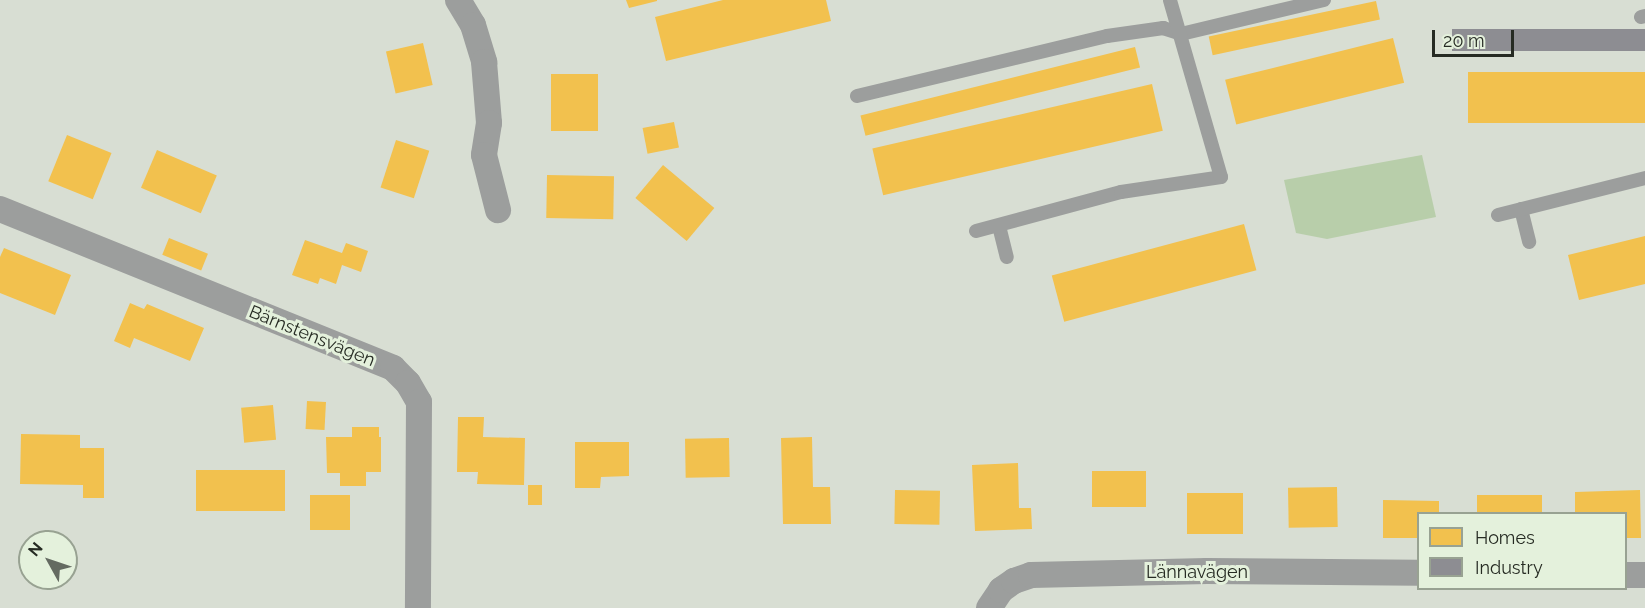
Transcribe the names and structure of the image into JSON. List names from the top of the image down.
{
  "streets": {
    "street": ["Bärnstensvägen", "Lännavägen"]
  },
  "legend": ["Homes", "Industry"],
  "scale_bar": "20 m",
  "north": "top left"
}
